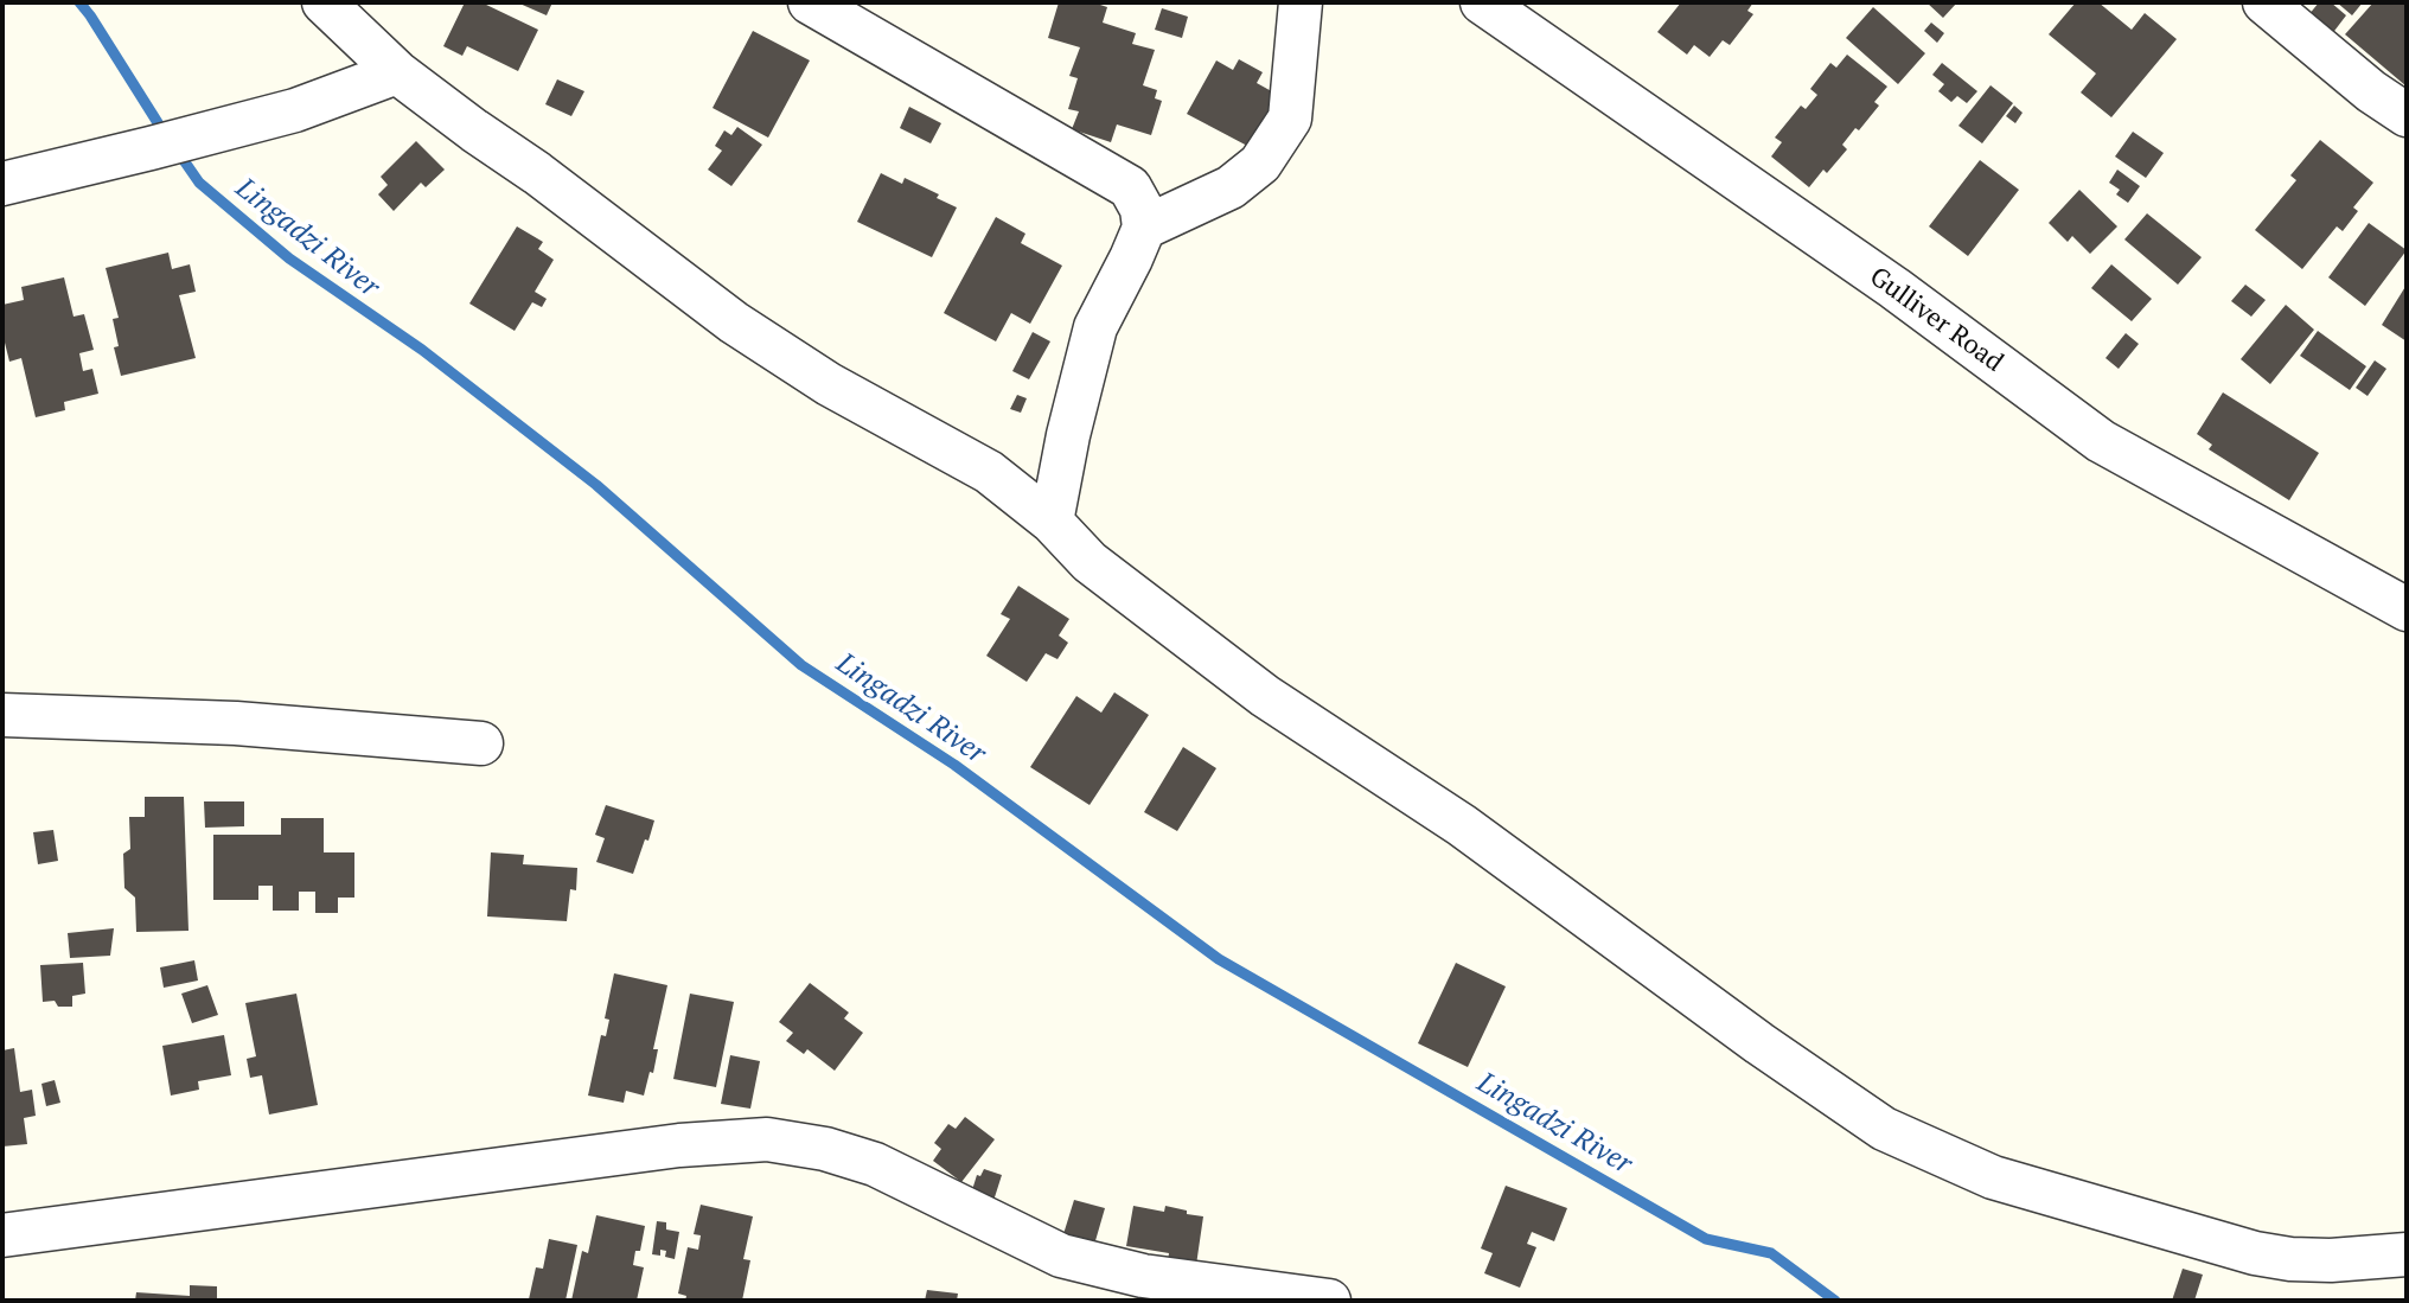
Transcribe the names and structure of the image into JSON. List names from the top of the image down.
{
  "streets": {
    "street": ["Gulliver Road"]
  },
  "water": ["Lingadzi River"]
}
